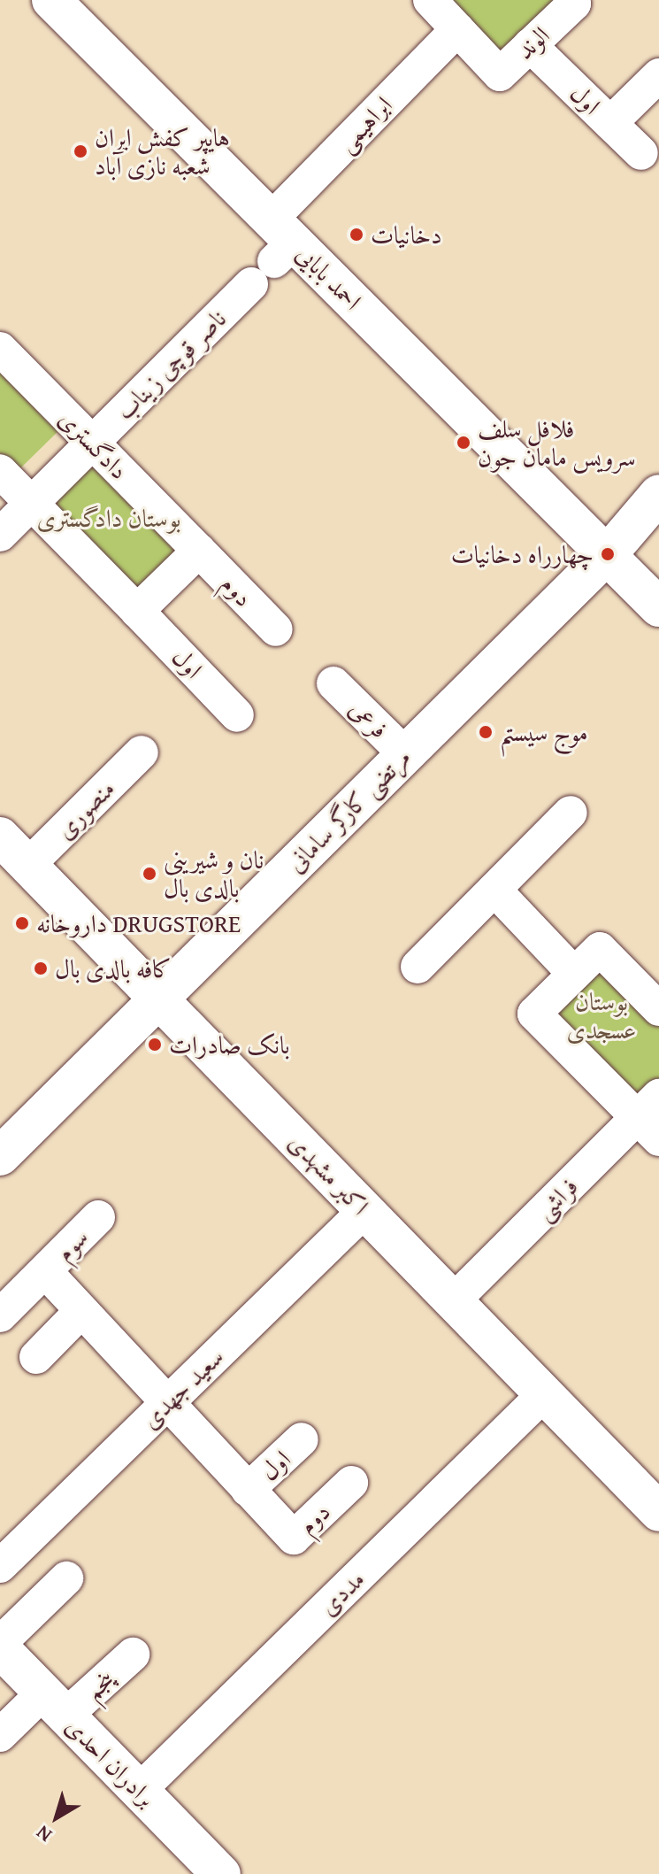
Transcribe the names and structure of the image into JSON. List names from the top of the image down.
{
  "streets": {
    "street": [
      "الوند",
      "اول",
      "ابراهیمی",
      "احمد بابایی",
      "ناصر قوچی زیناب",
      "دادگستری",
      "دوم",
      "فرعی",
      "منصوری",
      "مرتضی کارگر سامانی",
      "اکبر مشهدی",
      "فراشی",
      "سوم",
      "سعید جهدی",
      "مددی",
      "پنجم",
      "برادران احدی"
    ]
  },
  "crossings": [
    ["الوند", "اول"],
    ["الوند", "ابراهیمی"],
    ["اول", "دوم"],
    ["ابراهیمی", "احمد بابایی"],
    ["ابراهیمی", "ناصر قوچی زیناب"],
    ["احمد بابایی", "ناصر قوچی زیناب"],
    ["احمد بابایی", "مرتضی کارگر سامانی"],
    ["ناصر قوچی زیناب", "دادگستری"],
    ["دادگستری", "دوم"],
    ["فرعی", "مرتضی کارگر سامانی"],
    ["منصوری", "اکبر مشهدی"],
    ["مرتضی کارگر سامانی", "اکبر مشهدی"],
    ["اکبر مشهدی", "فراشی"],
    ["اکبر مشهدی", "سعید جهدی"],
    ["اکبر مشهدی", "مددی"],
    ["مددی", "برادران احدی"],
    ["پنجم", "برادران احدی"]
  ],
  "parks": ["بوستان دادگستری", "بوستان عسجدی"],
  "places": [
    "هایپر کفش ایران شعبه نازی آباد",
    "دخانیات",
    "فلافل سلف سرویس مامان جون",
    "چهارراه دخانیات",
    "موج سیستم",
    "نان و شیرینی بالدی بال",
    "داروخانه DRUGSTORE",
    "کافه بالدی بال",
    "بانک صادرات"
  ],
  "north": "bottom left"
}
